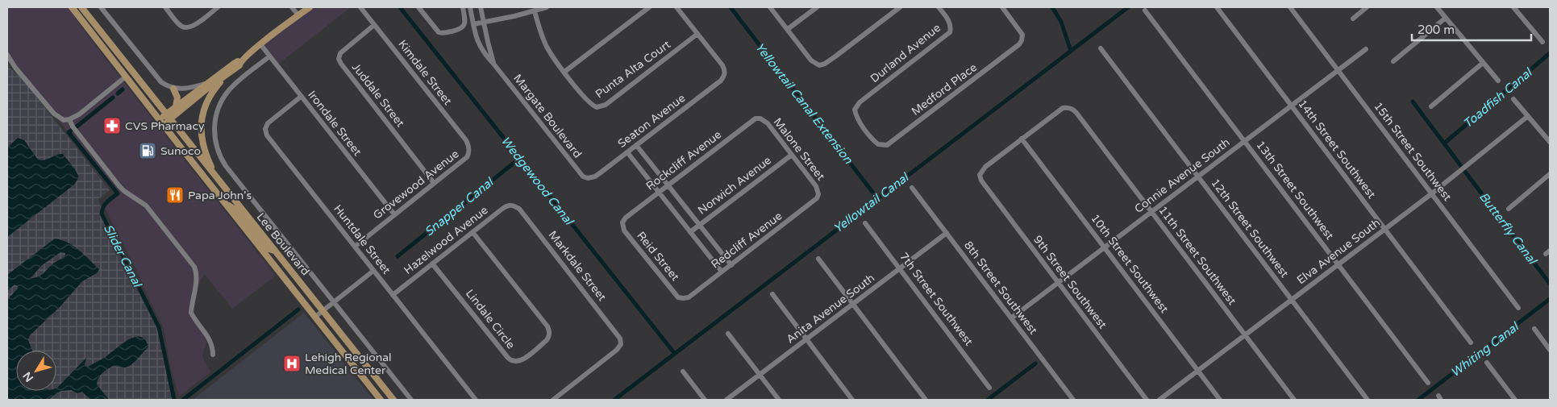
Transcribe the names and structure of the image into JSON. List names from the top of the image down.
{
  "streets": {
    "main road": ["Lee Boulevard"],
    "street": [
      "Durland Avenue",
      "Punta Alta Court",
      "Kimdale Street",
      "Medford Place",
      "Juddale Street",
      "Margate Boulevard",
      "Seaton Avenue",
      "Irondale Street",
      "Malone Street",
      "14th Street Southwest",
      "15th Street Southwest",
      "Rockcliff Avenue",
      "Connie Avenue South",
      "Grovewood Avenue",
      "Norwich Avenue",
      "13th Street Southwest",
      "12th Street Southwest",
      "Huntdale Street",
      "Hazelwood Avenue",
      "Redcliff Avenue",
      "Elva Avenue South",
      "11th Street Southwest",
      "Reid Street",
      "10th Street Southwest",
      "Markdale Street",
      "9th Street Southwest",
      "8th Street Southwest",
      "7th Street Southwest",
      "Anita Avenue South",
      "Lindale Circle"
    ]
  },
  "crossings": [
    ["Durland Avenue", "Medford Place"],
    ["Punta Alta Court", "Seaton Avenue"],
    ["Kimdale Street", "Juddale Street"],
    ["Kimdale Street", "Grovewood Avenue"],
    ["Juddale Street", "Grovewood Avenue"],
    ["Margate Boulevard", "Seaton Avenue"],
    ["Irondale Street", "Grovewood Avenue"],
    ["Irondale Street", "Huntdale Street"],
    ["Malone Street", "Rockcliff Avenue"],
    ["Malone Street", "Norwich Avenue"],
    ["Malone Street", "Redcliff Avenue"],
    ["14th Street Southwest", "Connie Avenue South"],
    ["14th Street Southwest", "Elva Avenue South"],
    ["15th Street Southwest", "Connie Avenue South"],
    ["15th Street Southwest", "Elva Avenue South"],
    ["Rockcliff Avenue", "Reid Street"],
    ["Connie Avenue South", "13th Street Southwest"],
    ["Connie Avenue South", "12th Street Southwest"],
    ["Connie Avenue South", "11th Street Southwest"],
    ["Connie Avenue South", "10th Street Southwest"],
    ["Connie Avenue South", "9th Street Southwest"],
    ["Connie Avenue South", "8th Street Southwest"],
    ["Grovewood Avenue", "Huntdale Street"],
    ["13th Street Southwest", "Elva Avenue South"],
    ["12th Street Southwest", "Elva Avenue South"],
    ["Huntdale Street", "Hazelwood Avenue"],
    ["Hazelwood Avenue", "Markdale Street"],
    ["Hazelwood Avenue", "Lindale Circle"],
    ["Redcliff Avenue", "Reid Street"],
    ["Elva Avenue South", "11th Street Southwest"],
    ["Elva Avenue South", "10th Street Southwest"],
    ["11th Street Southwest", "10th Street Southwest"],
    ["11th Street Southwest", "9th Street Southwest"],
    ["10th Street Southwest", "9th Street Southwest"],
    ["8th Street Southwest", "Anita Avenue South"],
    ["7th Street Southwest", "Anita Avenue South"]
  ],
  "water": [
    "Toadfish Canal",
    "Yellowtail Canal Extension",
    "Wedgewood Canal",
    "Yellowtail Canal",
    "Snapper Canal",
    "Butterfly Canal",
    "Slider Canal",
    "Whiting Canal"
  ],
  "places": {
    "pharmacy": ["CVS Pharmacy"],
    "fuel station": ["Sunoco"],
    "restaurant": ["Papa John's"],
    "hospital": ["Lehigh Regional Medical Center"]
  },
  "scale_bar": "200 m",
  "north": "bottom left"
}
